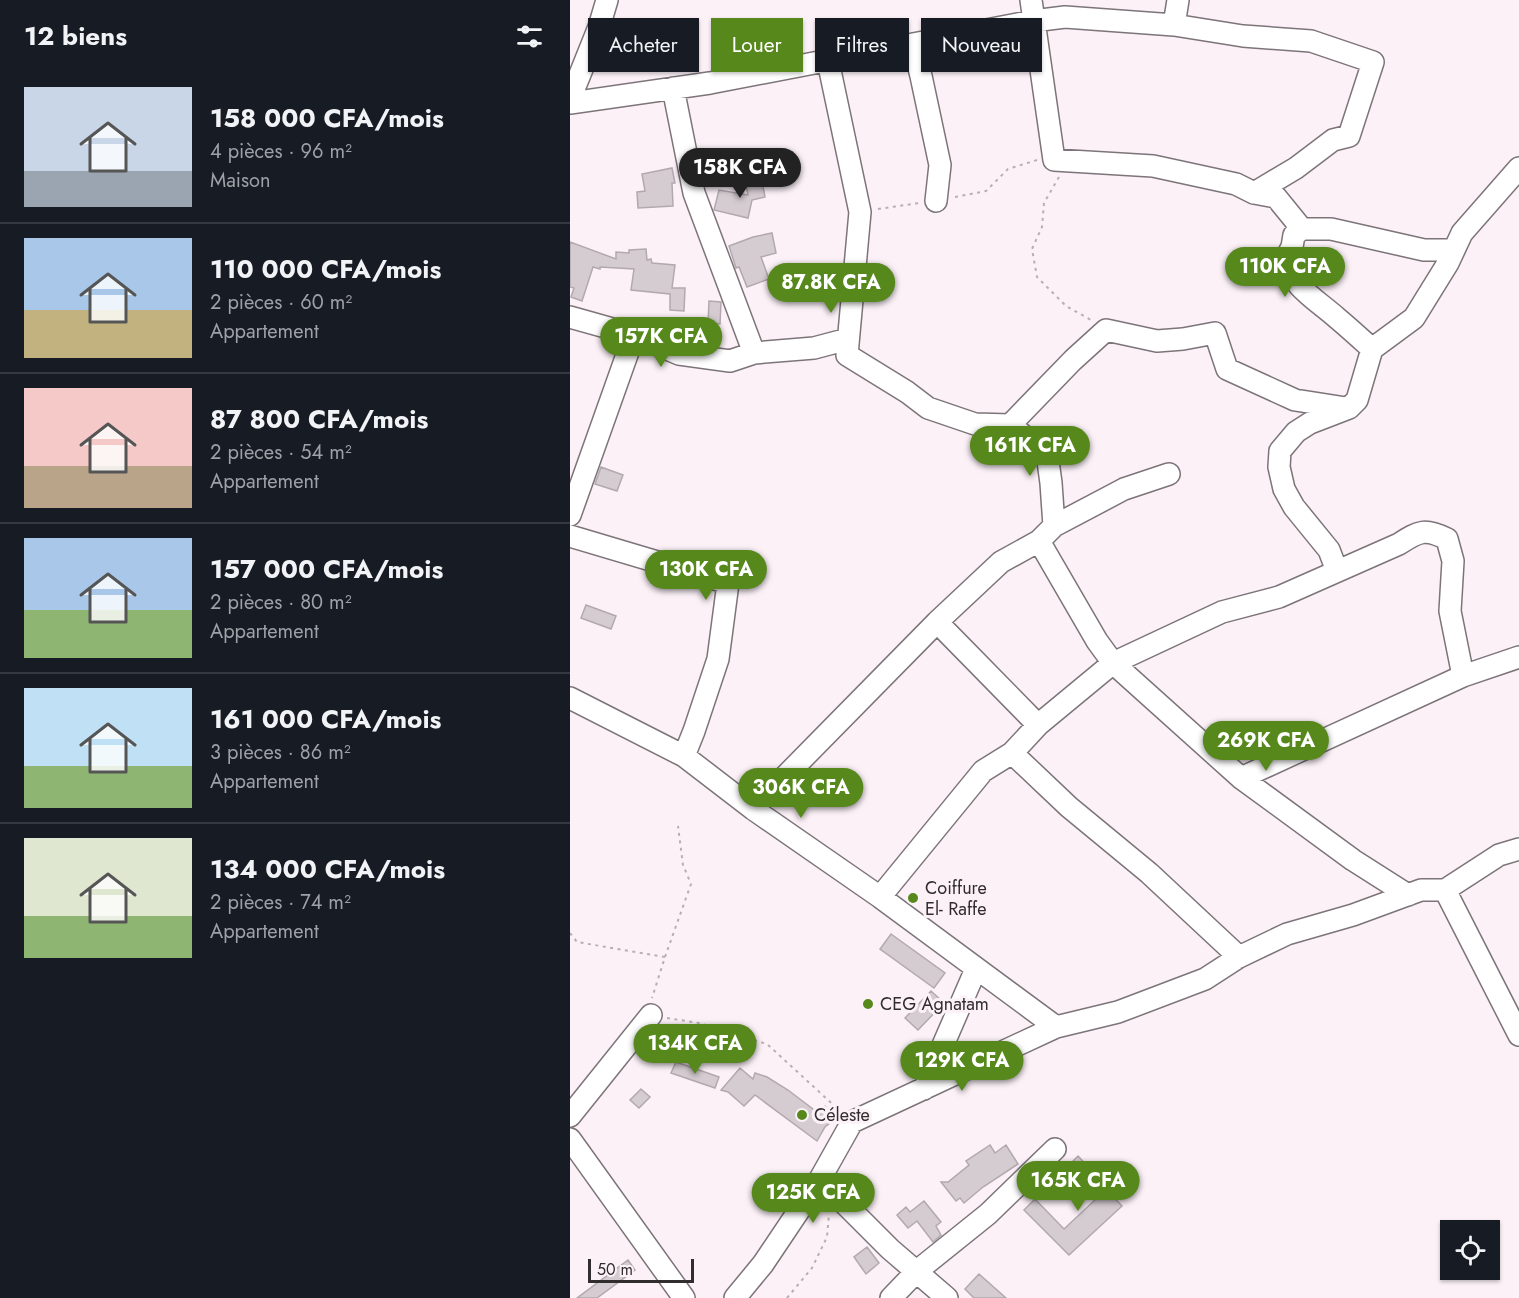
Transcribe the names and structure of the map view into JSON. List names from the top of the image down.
{
  "places": ["Coiffure El- Raffe", "CEG Agnatam", "Céleste"],
  "scale_bar": "50 m",
  "page": {
    "heading": "12 biens",
    "chip": [
      "Acheter",
      "Louer",
      "Filtres",
      "Nouveau"
    ],
    "list": [
      {
        "name": "158 000 CFA/mois",
        "note": "4 pièces · 96 m² · Maison"
      },
      {
        "name": "110 000 CFA/mois",
        "note": "2 pièces · 60 m² · Appartement"
      },
      {
        "name": "87 800 CFA/mois",
        "note": "2 pièces · 54 m² · Appartement"
      },
      {
        "name": "157 000 CFA/mois",
        "note": "2 pièces · 80 m² · Appartement"
      },
      {
        "name": "161 000 CFA/mois",
        "note": "3 pièces · 86 m² · Appartement"
      },
      {
        "name": "134 000 CFA/mois",
        "note": "2 pièces · 74 m² · Appartement"
      }
    ],
    "price": [
      "158K CFA",
      "110K CFA",
      "87.8K CFA",
      "157K CFA",
      "161K CFA",
      "130K CFA",
      "269K CFA",
      "306K CFA",
      "134K CFA",
      "129K CFA",
      "165K CFA",
      "125K CFA"
    ],
    "scale": "50 m"
  }
}
